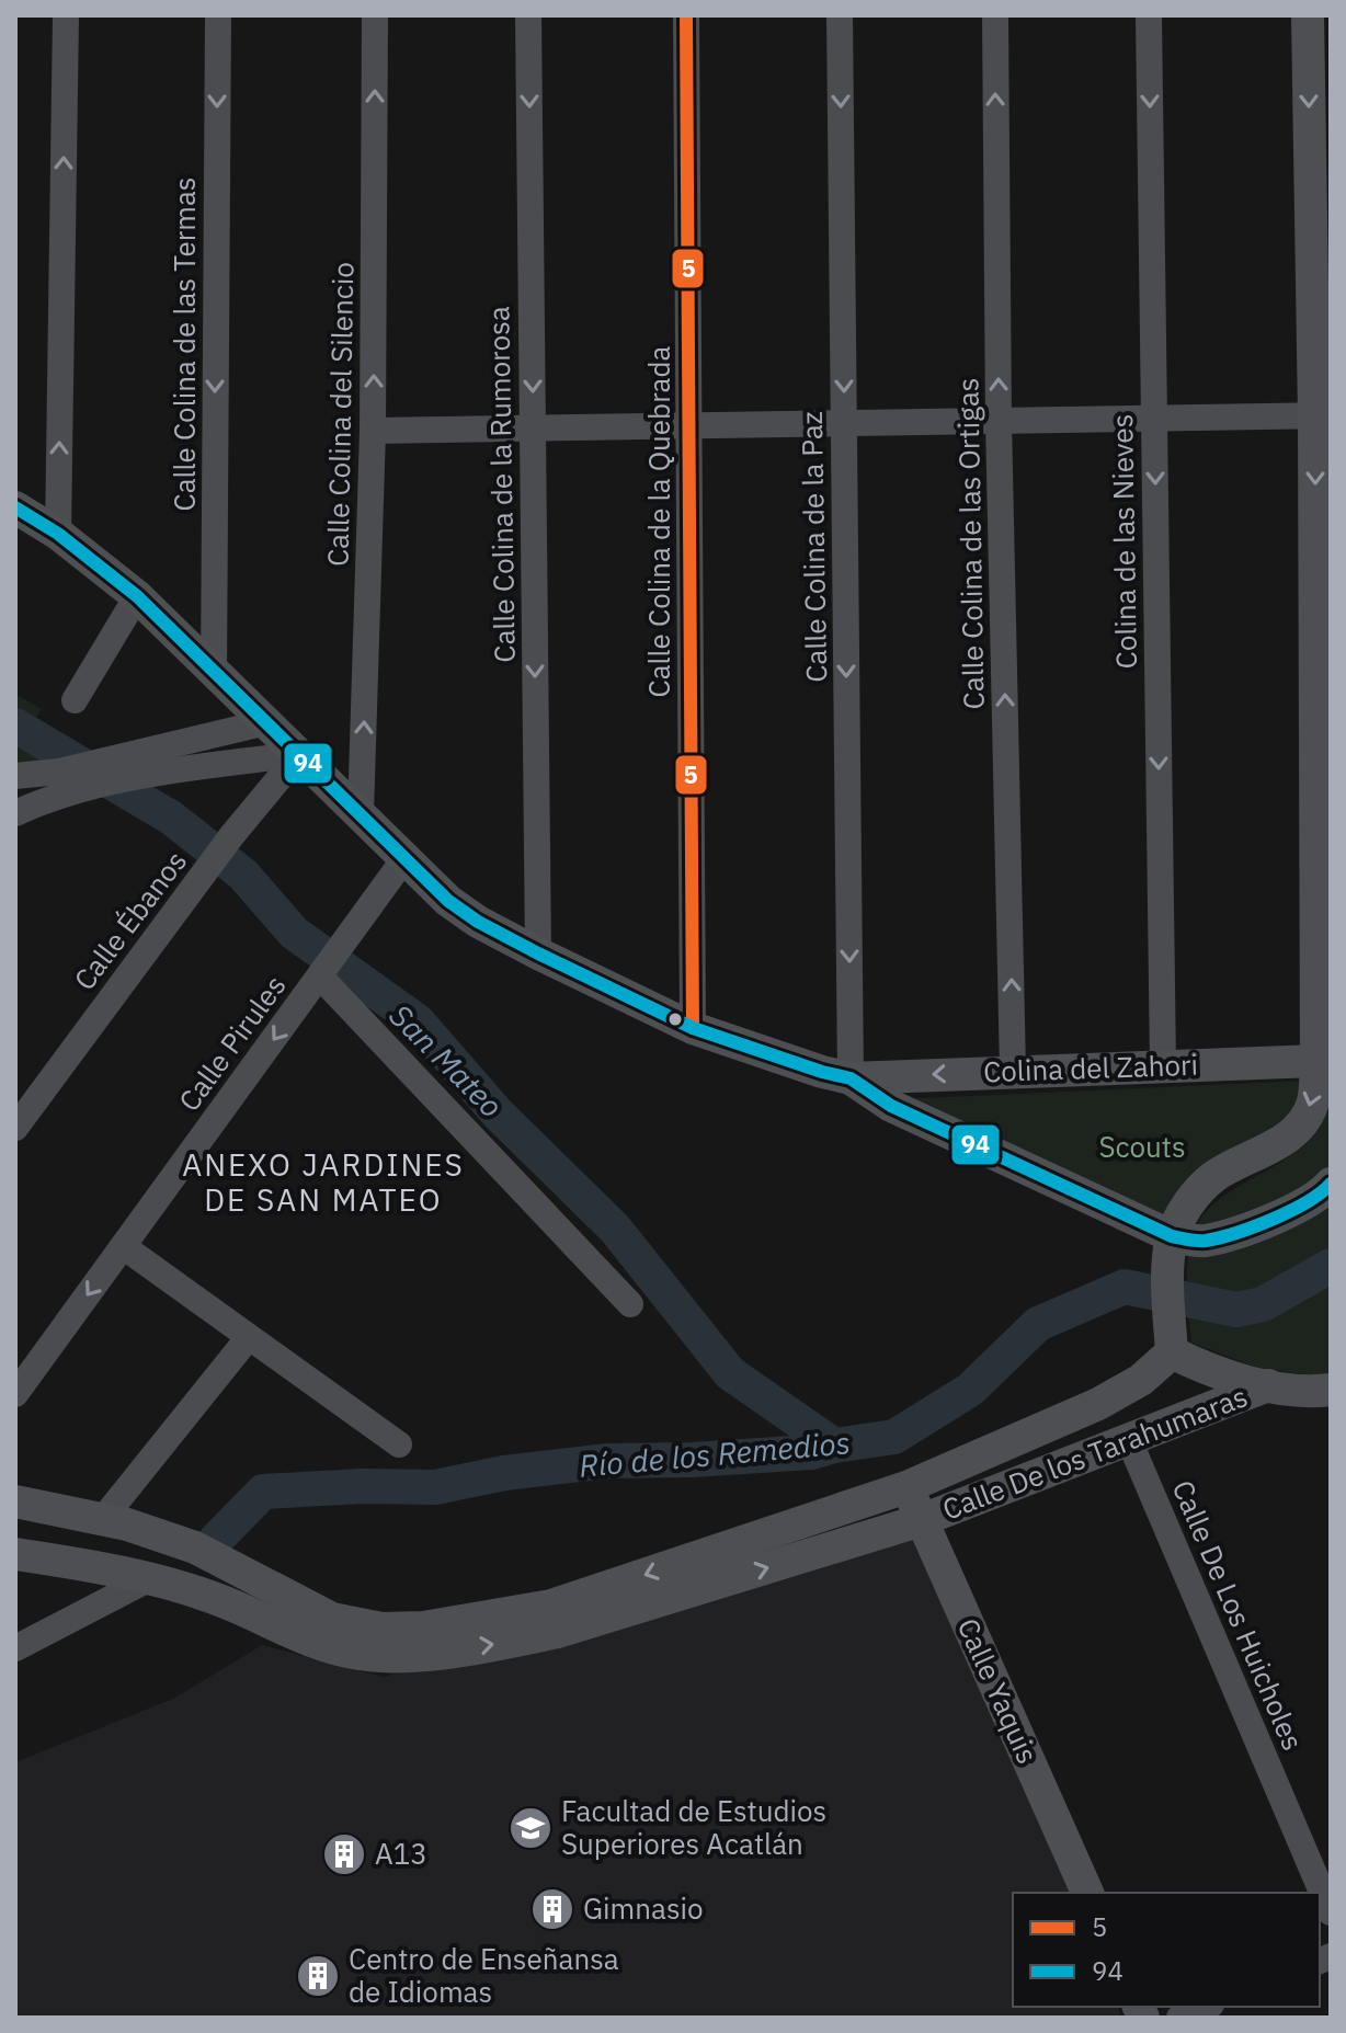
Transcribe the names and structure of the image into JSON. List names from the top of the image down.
{
  "streets": {
    "main road": ["Colina del Zahori", "Calle De los Tarahumaras", "Calle Yaquis"],
    "street": [
      "Calle Colina de las Termas",
      "Calle Colina del Silencio",
      "Calle Colina de la Rumorosa",
      "Calle Colina de la Quebrada",
      "Colina de las Nieves",
      "Calle Colina de las Ortigas",
      "Calle Colina de la Paz",
      "Calle Ébanos",
      "Calle Pirules",
      "Calle De Los Huicholes"
    ]
  },
  "crossings": [
    ["Colina de las Nieves", "Colina del Zahori"],
    ["Calle Colina de las Ortigas", "Colina del Zahori"],
    ["Calle Colina de la Paz", "Colina del Zahori"],
    ["Calle De los Tarahumaras", "Calle De Los Huicholes"],
    ["Calle De los Tarahumaras", "Calle Yaquis"]
  ],
  "one_way": [
    "Calle Colina del Silencio",
    "Calle Colina de la Rumorosa",
    "Colina de las Nieves",
    "Calle Colina de las Ortigas",
    "Calle Colina de la Paz"
  ],
  "districts": ["ANEXO JARDINES DE SAN MATEO"],
  "water": ["San Mateo", "Río de los Remedios"],
  "parks": ["Scouts"],
  "places": {
    "school or university": ["Facultad de Estudios Superiores Acatlán"],
    "building": ["A13", "Gimnasio", "Centro de Enseñansa de Idiomas"]
  },
  "lines": ["transit line 5", "transit line 94"],
  "legend": ["5", "94"]
}
